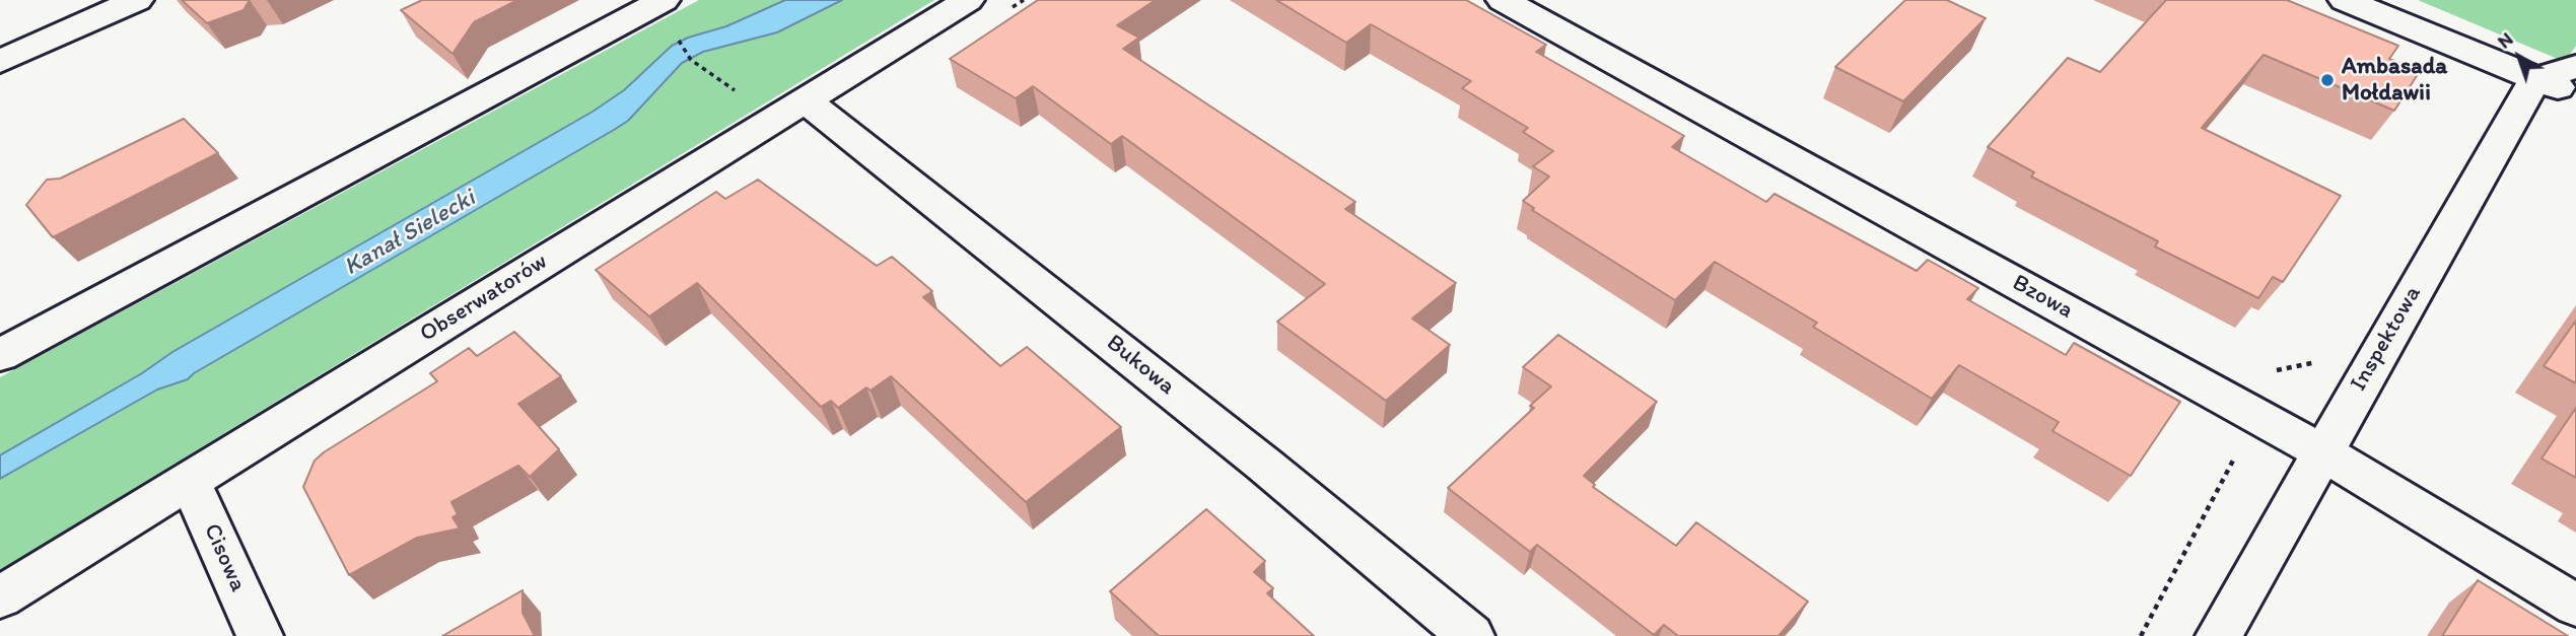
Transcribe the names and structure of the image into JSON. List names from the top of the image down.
{
  "streets": {
    "street": [
      "Bzowa",
      "Obserwatorów",
      "Inspektowa",
      "Bukowa",
      "Cisowa"
    ]
  },
  "crossings": [
    ["Bzowa", "Inspektowa"],
    ["Obserwatorów", "Bukowa"],
    ["Obserwatorów", "Cisowa"]
  ],
  "water": ["Kanał Sielecki"],
  "places": ["Ambasada Mołdawii"],
  "north": "top left"
}
